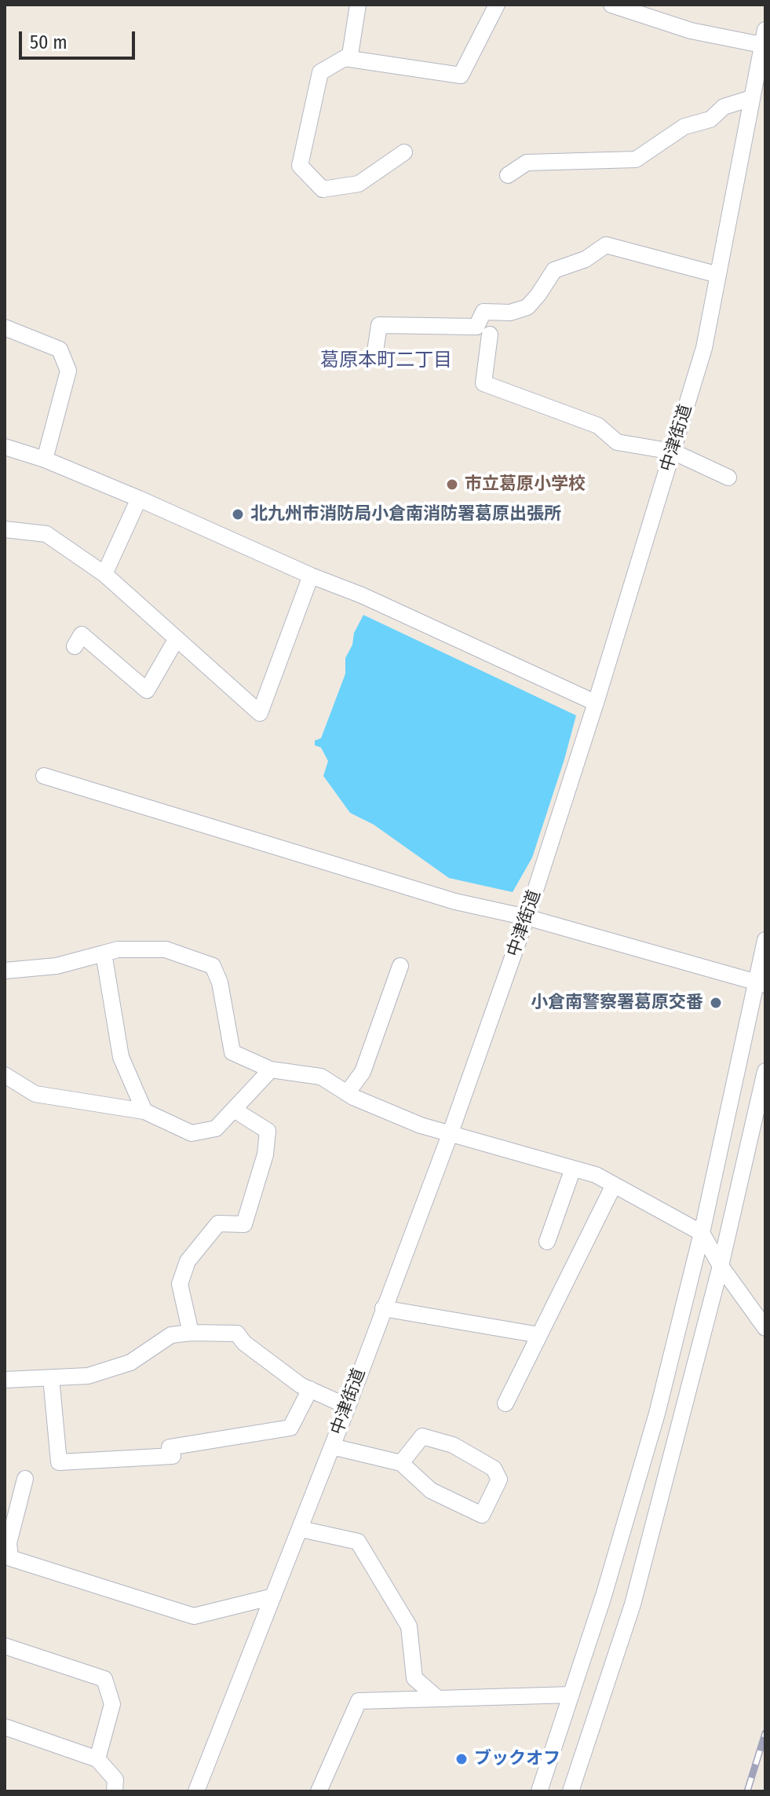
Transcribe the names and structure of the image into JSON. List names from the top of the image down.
{
  "streets": {
    "street": ["中津街道"]
  },
  "districts": ["葛原本町二丁目"],
  "places": [
    "市立葛原小学校",
    "北九州市消防局小倉南消防署葛原出張所",
    "小倉南警察署葛原交番",
    "ブックオフ"
  ],
  "scale_bar": "50 m"
}
